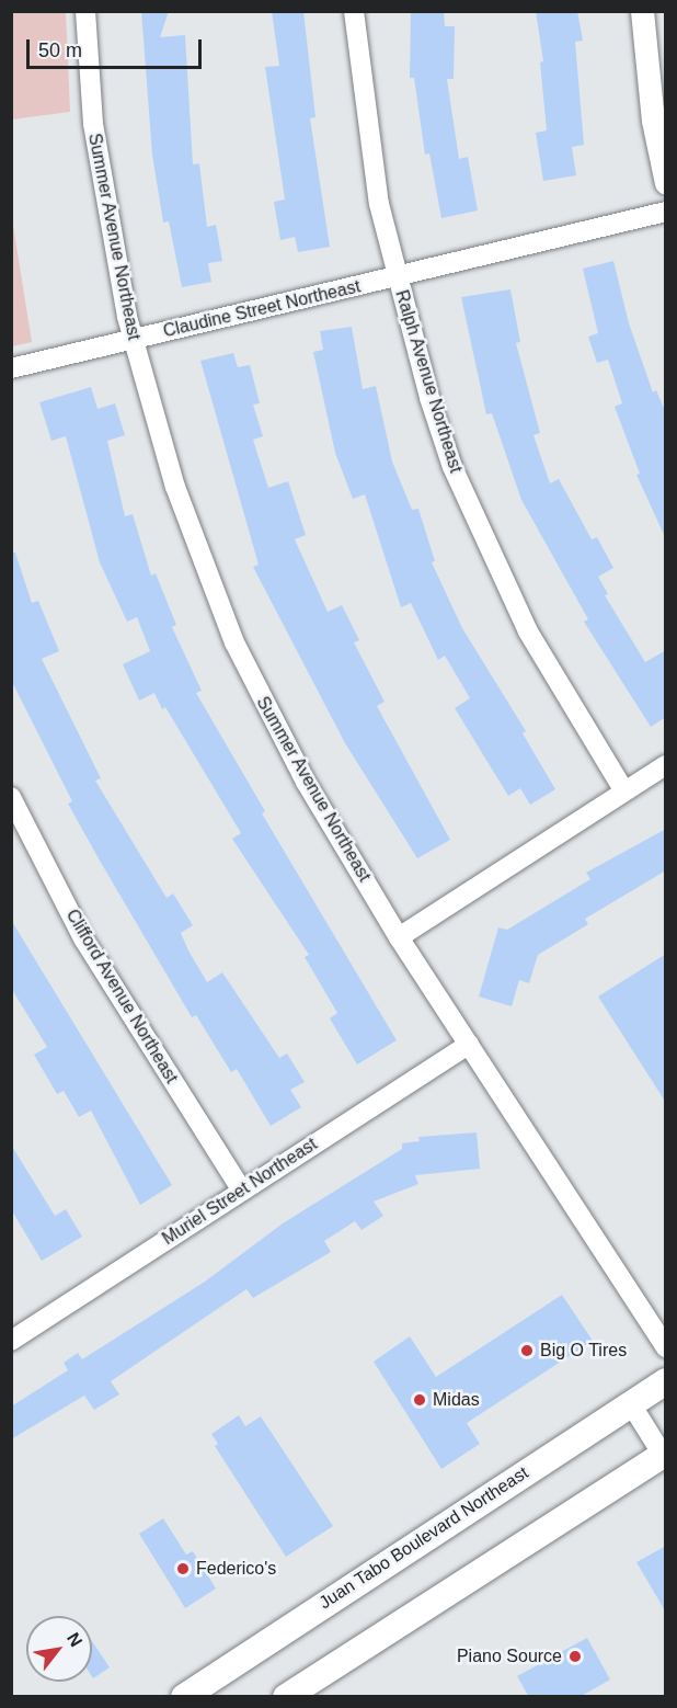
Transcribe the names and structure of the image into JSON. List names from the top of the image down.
{
  "streets": {
    "main road": ["Juan Tabo Boulevard Northeast"],
    "street": [
      "Summer Avenue Northeast",
      "Claudine Street Northeast",
      "Ralph Avenue Northeast",
      "Clifford Avenue Northeast",
      "Muriel Street Northeast"
    ]
  },
  "crossings": [
    ["Summer Avenue Northeast", "Claudine Street Northeast"],
    ["Summer Avenue Northeast", "Muriel Street Northeast"],
    ["Claudine Street Northeast", "Ralph Avenue Northeast"],
    ["Clifford Avenue Northeast", "Muriel Street Northeast"]
  ],
  "places": [
    "Big O Tires",
    "Midas",
    "Federico's",
    "Piano Source"
  ],
  "scale_bar": "50 m",
  "north": "top right"
}
